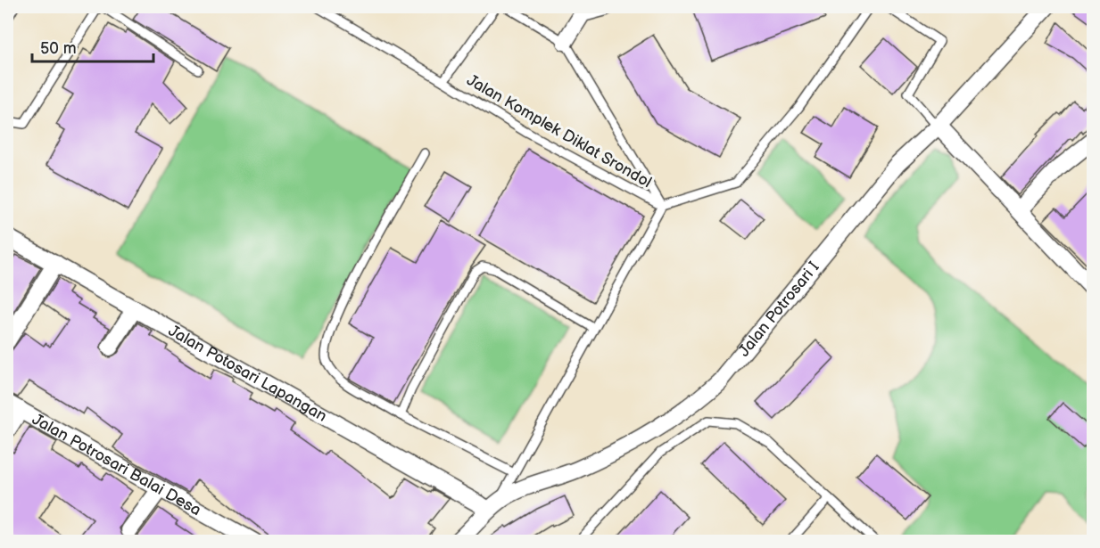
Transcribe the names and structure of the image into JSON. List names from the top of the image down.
{
  "streets": {
    "street": ["Jalan Potrosari I", "Jalan Potosari Lapangan", "Jalan Potrosari Balai Desa"],
    "lane": ["Jalan Komplek Diklat Srondol"]
  },
  "crossings": [
    ["Jalan Komplek Diklat Srondol", "Jalan Potrosari I"],
    ["Jalan Komplek Diklat Srondol", "Jalan Potosari Lapangan"],
    ["Jalan Potrosari I", "Jalan Potosari Lapangan"]
  ],
  "scale_bar": "50 m"
}
